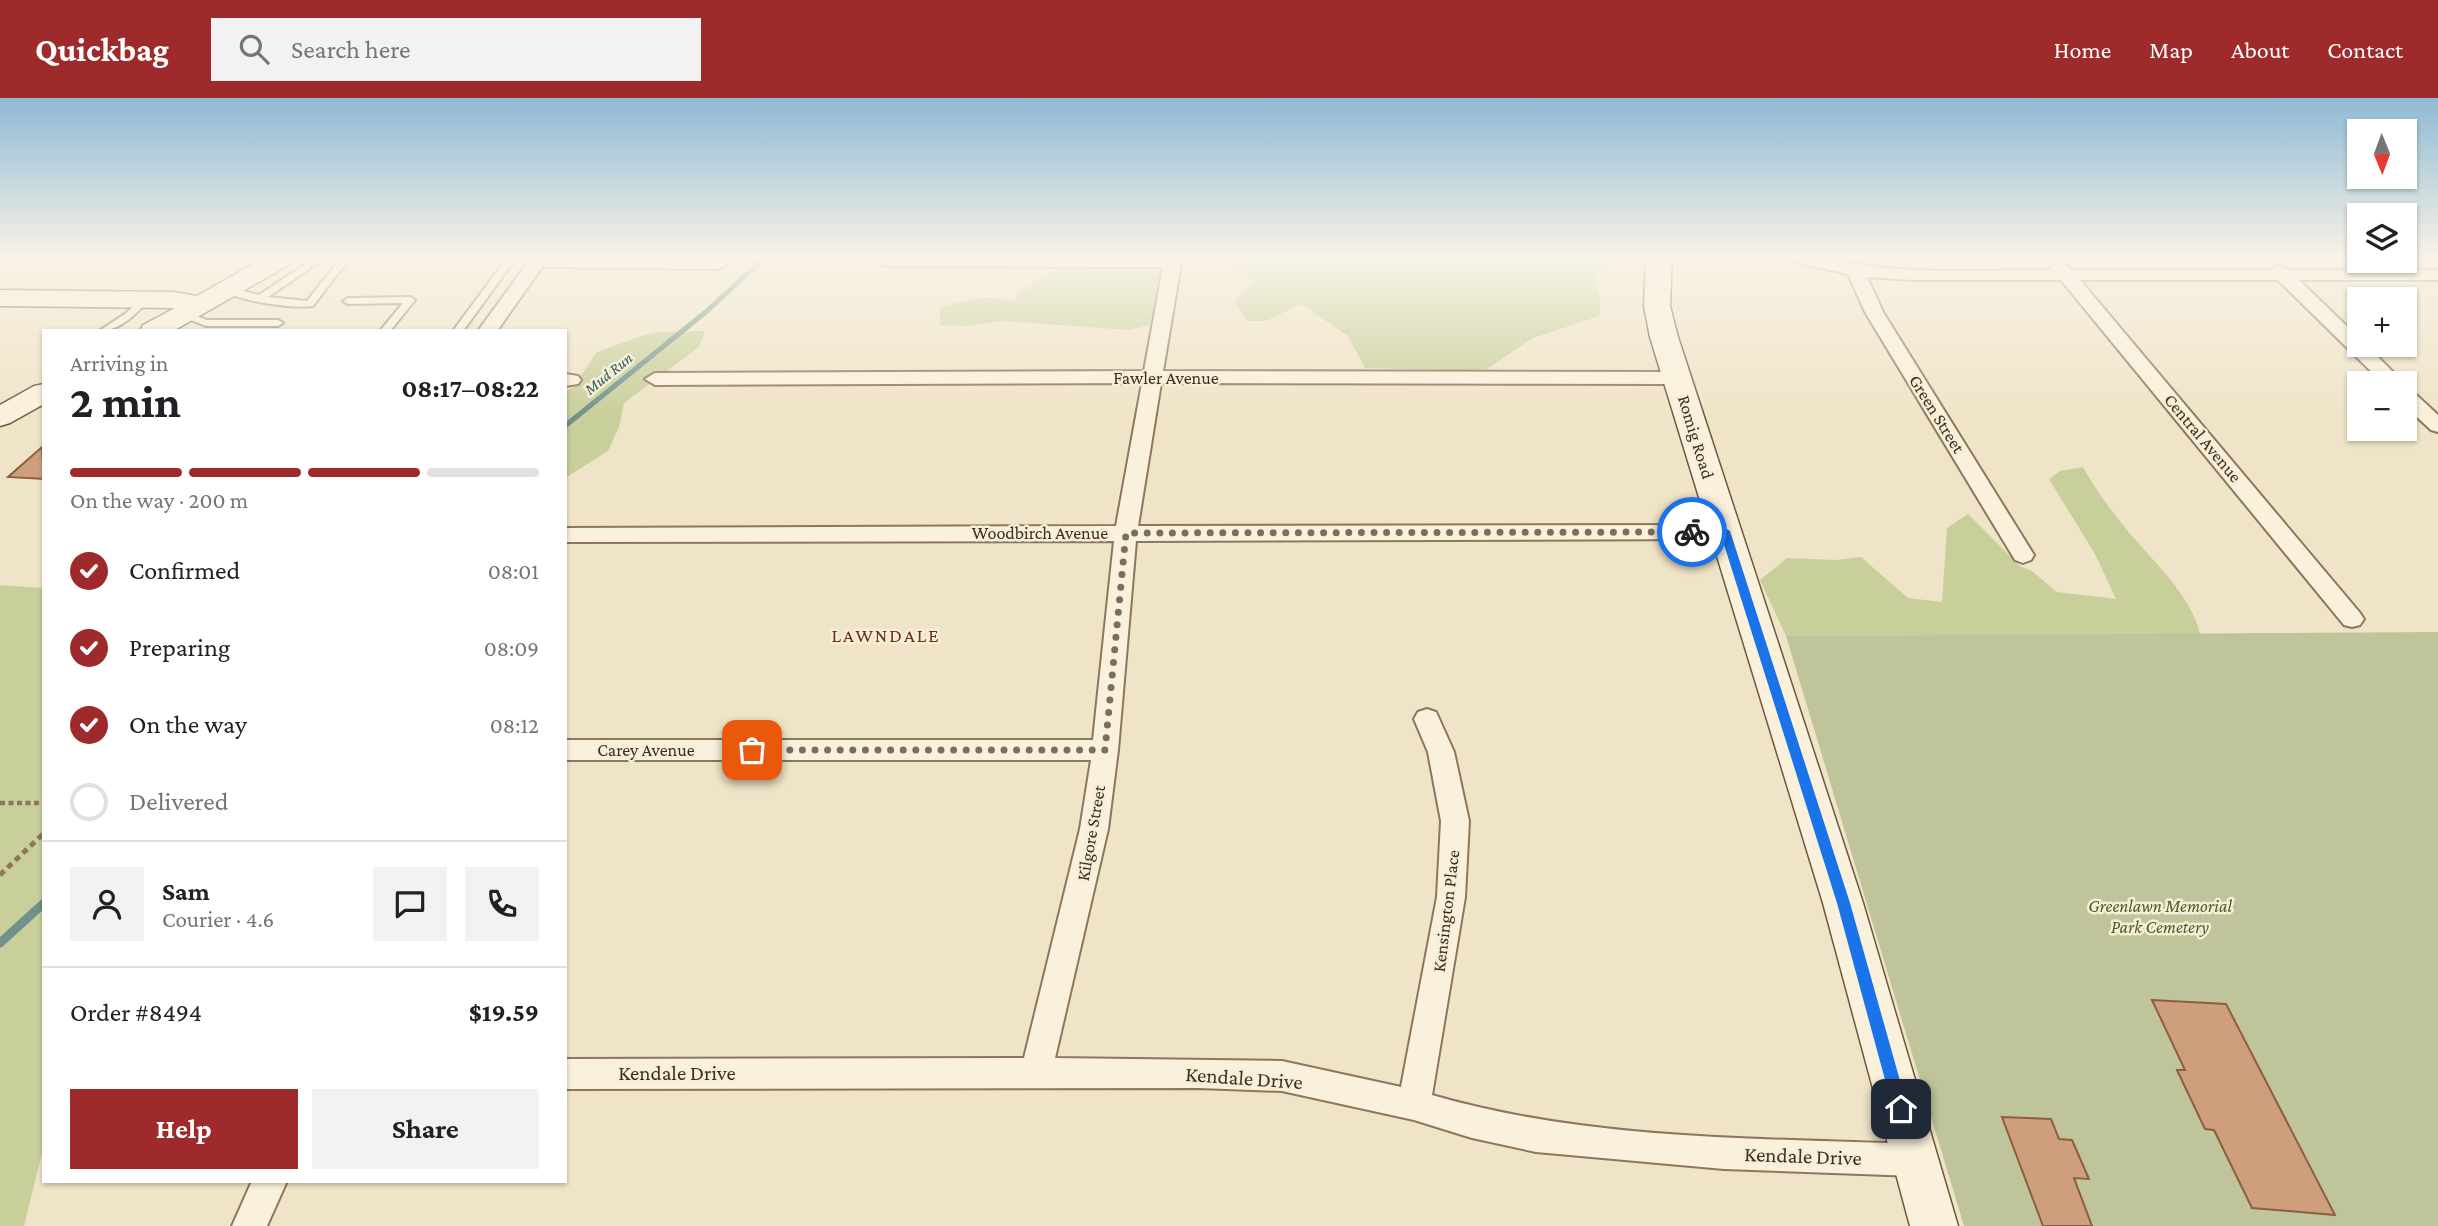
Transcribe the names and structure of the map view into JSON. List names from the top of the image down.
{
  "streets": {
    "street": [
      "Fawler Avenue",
      "Green Street",
      "Romig Road",
      "Central Avenue",
      "Woodbirch Avenue",
      "Carey Avenue",
      "Kilgore Street",
      "Kensington Place",
      "Kendale Drive"
    ]
  },
  "crossings": [
    ["Fawler Avenue", "Romig Road"],
    ["Fawler Avenue", "Kilgore Street"],
    ["Romig Road", "Woodbirch Avenue"],
    ["Romig Road", "Kendale Drive"],
    ["Woodbirch Avenue", "Kilgore Street"],
    ["Carey Avenue", "Kilgore Street"],
    ["Kilgore Street", "Kendale Drive"],
    ["Kensington Place", "Kendale Drive"]
  ],
  "districts": ["LAWNDALE"],
  "water": ["Mud Run"],
  "parks": ["Greenlawn Memorial Park Cemetery"],
  "north": "bottom",
  "page": {
    "header": "Quickbag",
    "search": "Search here",
    "nav": [
      "Home",
      "Map",
      "About",
      "Contact"
    ],
    "map_buttons": ["+", "−"],
    "heading": ["2 min", "Arriving in", "08:17–08:22"],
    "panel": [
      "Sam",
      "Courier · 4.6",
      "Order #8494",
      "$19.59"
    ],
    "bar": "On the way · 200 m",
    "list": [
      ["Confirmed", "08:01"],
      ["Preparing", "08:09"],
      ["On the way", "08:12"],
      "Delivered"
    ],
    "buttons": ["Help", "Share"]
  }
}
